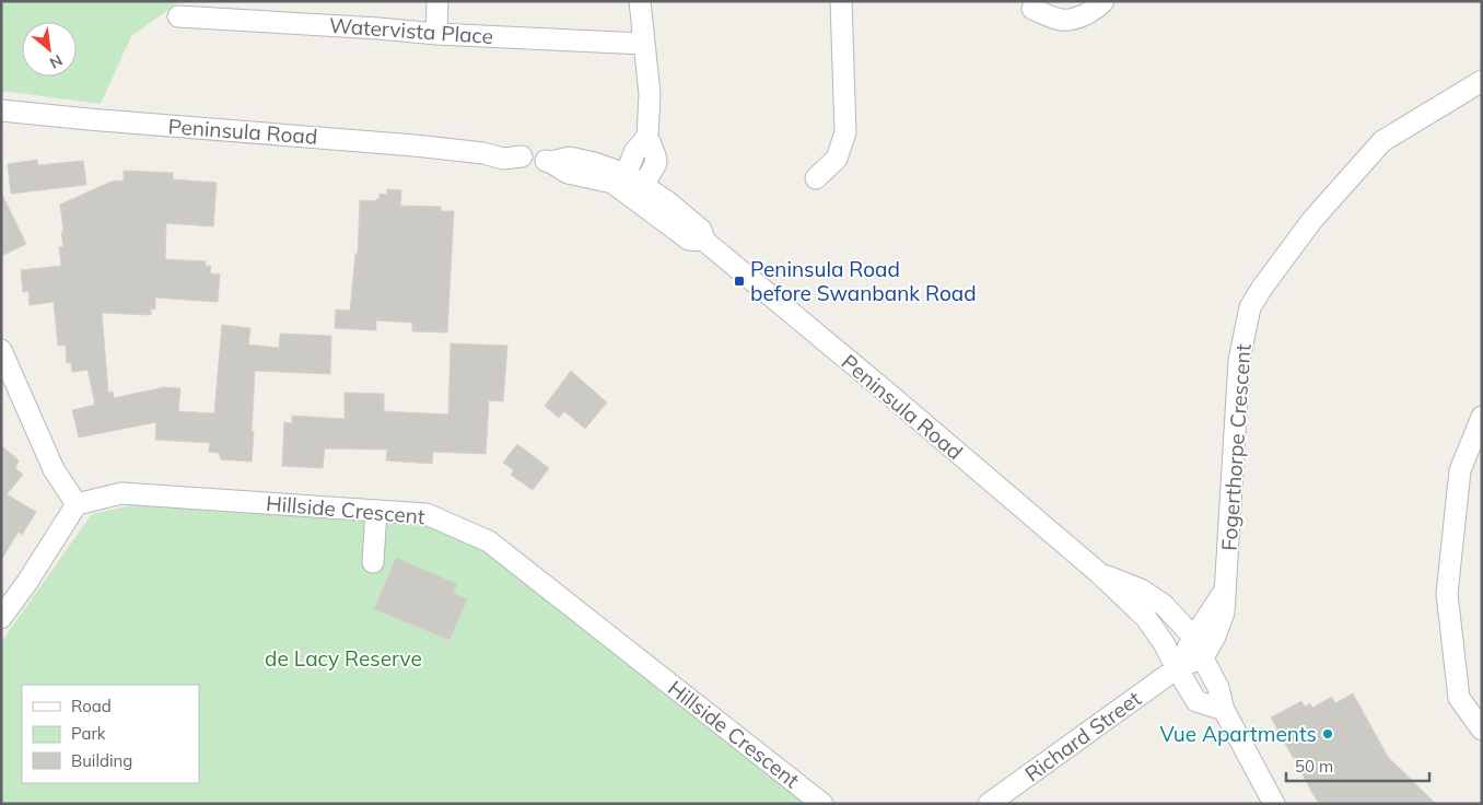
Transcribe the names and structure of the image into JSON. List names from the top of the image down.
{
  "streets": {
    "street": [
      "Watervista Place",
      "Peninsula Road",
      "Fogerthorpe Crescent",
      "Hillside Crescent",
      "Richard Street"
    ]
  },
  "crossings": [
    ["Peninsula Road", "Fogerthorpe Crescent"],
    ["Peninsula Road", "Richard Street"]
  ],
  "parks": ["de Lacy Reserve"],
  "places": {
    "transit": ["Peninsula Road before Swanbank Road"],
    "other": ["Vue Apartments"]
  },
  "legend": ["Road", "Park", "Building"],
  "scale_bar": "50 m",
  "north": "bottom right"
}
